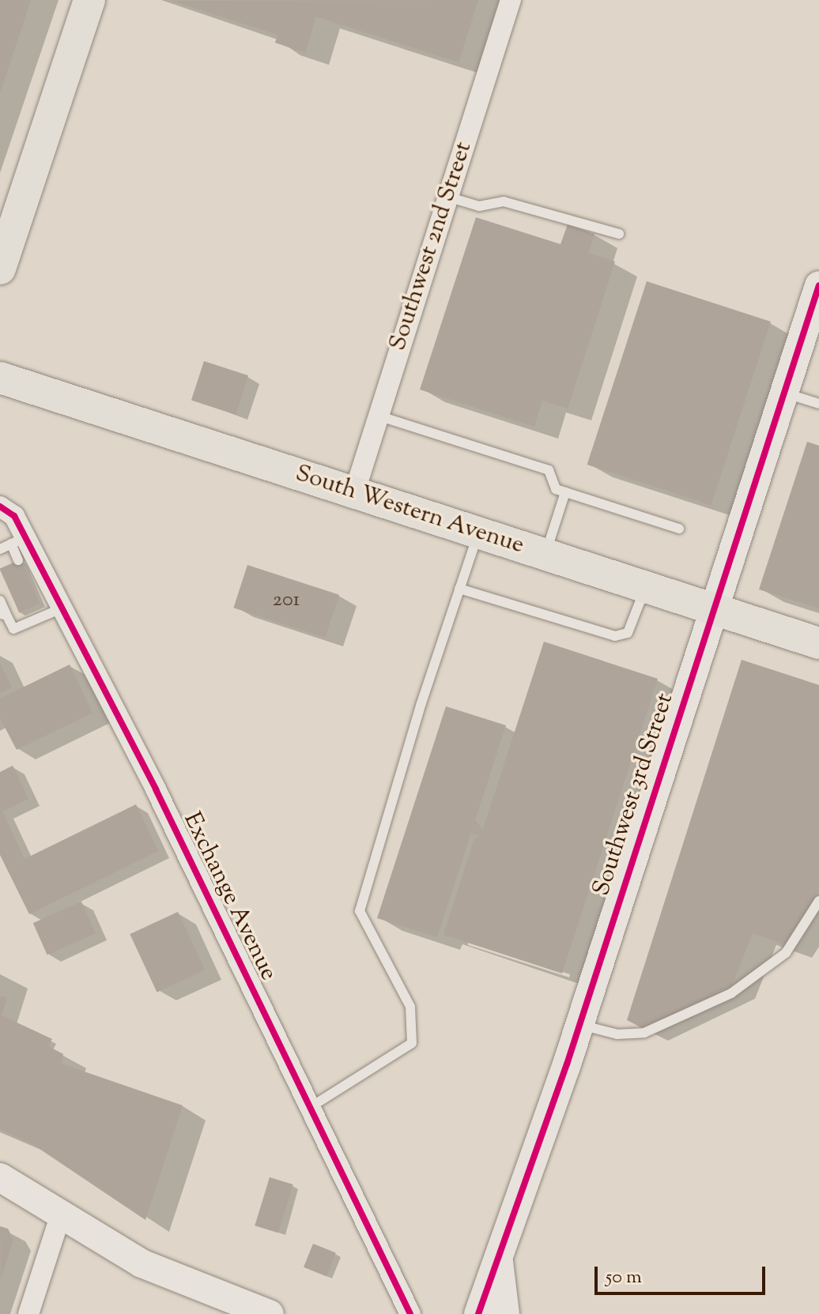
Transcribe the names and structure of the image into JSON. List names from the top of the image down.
{
  "streets": {
    "main road": ["South Western Avenue"],
    "street": ["Southwest 2nd Street", "Southwest 3rd Street", "Exchange Avenue"]
  },
  "crossings": [
    ["Southwest 2nd Street", "South Western Avenue"],
    ["South Western Avenue", "Southwest 3rd Street"]
  ],
  "house_numbers": ["201"],
  "scale_bar": "50 m"
}
